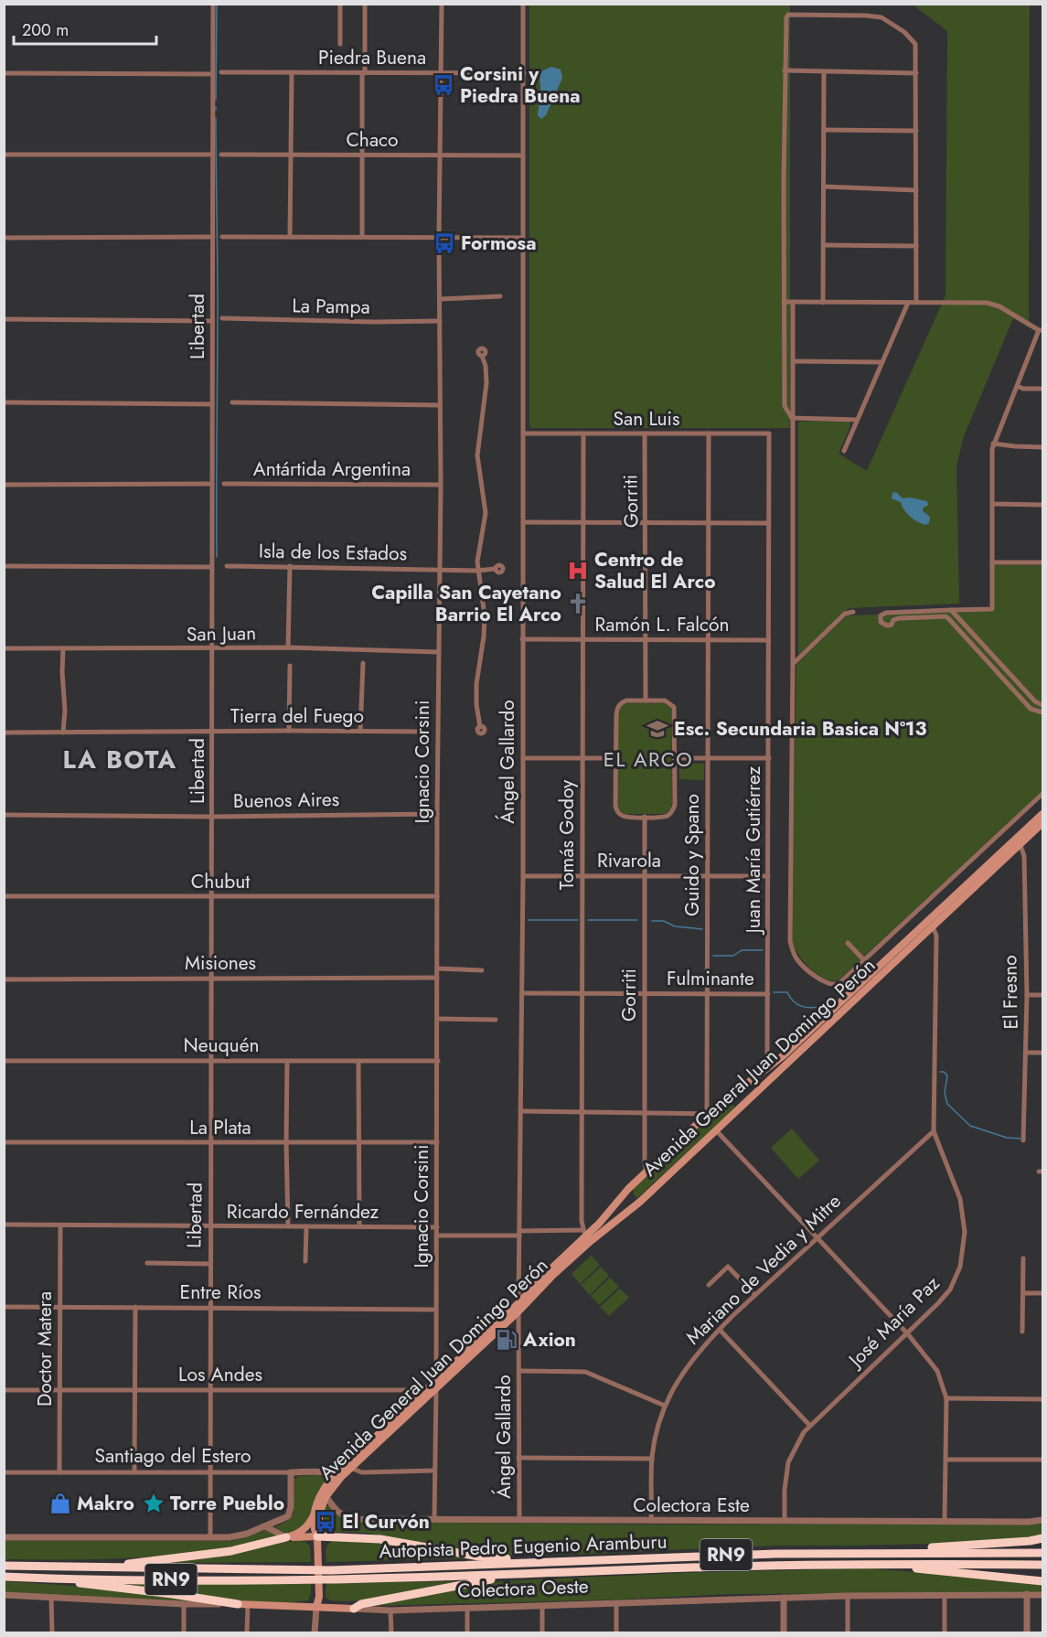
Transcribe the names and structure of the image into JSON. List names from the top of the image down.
{
  "streets": {
    "highway": ["Autopista Pedro Eugenio Aramburu", "RN9"],
    "main road": ["Avenida General Juan Domingo Perón", "Colectora Oeste"],
    "street": [
      "Piedra Buena",
      "Chaco",
      "La Pampa",
      "Libertad",
      "San Luis",
      "Antártida Argentina",
      "Gorriti",
      "Isla de los Estados",
      "Ramón L. Falcón",
      "San Juan",
      "Tierra del Fuego",
      "Ignacio Corsini",
      "Ángel Gallardo",
      "Buenos Aires",
      "Tomás Godoy",
      "Juan María Gutiérrez",
      "Guido y Spano",
      "Rivarola",
      "Chubut",
      "Misiones",
      "Fulminante",
      "El Fresno",
      "Neuquén",
      "La Plata",
      "Ricardo Fernández",
      "Mariano de Vedia y Mitre",
      "Entre Ríos",
      "José María Paz",
      "Doctor Matera",
      "Los Andes",
      "Santiago del Estero",
      "Colectora Este"
    ]
  },
  "crossings": [
    ["Piedra Buena", "Ignacio Corsini"],
    ["Piedra Buena", "Ángel Gallardo"],
    ["Chaco", "Ignacio Corsini"],
    ["Chaco", "Ángel Gallardo"],
    ["La Pampa", "Ignacio Corsini"],
    ["Libertad", "San Juan"],
    ["Libertad", "Tierra del Fuego"],
    ["Libertad", "Buenos Aires"],
    ["Libertad", "Chubut"],
    ["Libertad", "Misiones"],
    ["Libertad", "Neuquén"],
    ["Libertad", "La Plata"],
    ["Libertad", "Ricardo Fernández"],
    ["Libertad", "Entre Ríos"],
    ["Libertad", "Los Andes"],
    ["Libertad", "Santiago del Estero"],
    ["San Luis", "Gorriti"],
    ["San Luis", "Ángel Gallardo"],
    ["San Luis", "Tomás Godoy"],
    ["San Luis", "Juan María Gutiérrez"],
    ["San Luis", "Guido y Spano"],
    ["Antártida Argentina", "Ignacio Corsini"],
    ["Gorriti", "Ramón L. Falcón"],
    ["Gorriti", "Rivarola"],
    ["Gorriti", "Fulminante"],
    ["Gorriti", "Avenida General Juan Domingo Perón"],
    ["Isla de los Estados", "Ignacio Corsini"],
    ["Ramón L. Falcón", "Ángel Gallardo"],
    ["Ramón L. Falcón", "Tomás Godoy"],
    ["Ramón L. Falcón", "Juan María Gutiérrez"],
    ["Ramón L. Falcón", "Guido y Spano"],
    ["San Juan", "Ignacio Corsini"],
    ["Ignacio Corsini", "Buenos Aires"],
    ["Ignacio Corsini", "Chubut"],
    ["Ignacio Corsini", "Misiones"],
    ["Ignacio Corsini", "Neuquén"],
    ["Ignacio Corsini", "Avenida General Juan Domingo Perón"],
    ["Ignacio Corsini", "La Plata"],
    ["Ignacio Corsini", "Ricardo Fernández"],
    ["Ignacio Corsini", "Entre Ríos"],
    ["Ignacio Corsini", "Los Andes"],
    ["Ignacio Corsini", "Colectora Este"],
    ["Ángel Gallardo", "Rivarola"],
    ["Ángel Gallardo", "Fulminante"],
    ["Ángel Gallardo", "Avenida General Juan Domingo Perón"],
    ["Ángel Gallardo", "Colectora Este"],
    ["Tomás Godoy", "Rivarola"],
    ["Tomás Godoy", "Fulminante"],
    ["Tomás Godoy", "Avenida General Juan Domingo Perón"],
    ["Juan María Gutiérrez", "Rivarola"],
    ["Juan María Gutiérrez", "Fulminante"],
    ["Juan María Gutiérrez", "Avenida General Juan Domingo Perón"],
    ["Guido y Spano", "Rivarola"],
    ["Guido y Spano", "Fulminante"],
    ["Guido y Spano", "Avenida General Juan Domingo Perón"],
    ["El Fresno", "Avenida General Juan Domingo Perón"],
    ["Avenida General Juan Domingo Perón", "José María Paz"],
    ["Avenida General Juan Domingo Perón", "Los Andes"],
    ["Avenida General Juan Domingo Perón", "Santiago del Estero"],
    ["Avenida General Juan Domingo Perón", "Colectora Este"],
    ["Ricardo Fernández", "Doctor Matera"],
    ["Mariano de Vedia y Mitre", "José María Paz"],
    ["Mariano de Vedia y Mitre", "Colectora Este"],
    ["Entre Ríos", "Doctor Matera"],
    ["José María Paz", "Colectora Este"],
    ["Doctor Matera", "Los Andes"],
    ["Doctor Matera", "Santiago del Estero"]
  ],
  "districts": ["EL ARCO", "LA BOTA"],
  "places": {
    "bus stop": ["Corsini y Piedra Buena", "Formosa", "El Curvón"],
    "hospital": ["Centro de Salud El Arco"],
    "church": ["Capilla San Cayetano Barrio El Arco"],
    "school or university": ["Esc. Secundaria Basica Nº13"],
    "fuel station": ["Axion"],
    "shop": ["Makro"],
    "place": ["Torre Pueblo"]
  },
  "scale_bar": "200 m"
}
